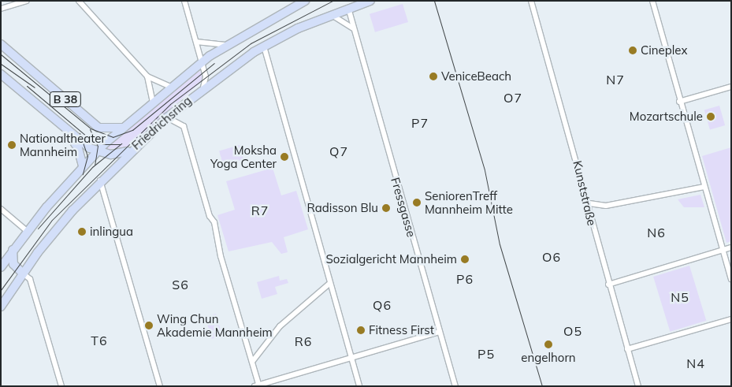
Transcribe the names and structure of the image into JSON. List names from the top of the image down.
{
  "streets": {
    "main road": ["B 38", "Friedrichsring"],
    "street": ["Kunststraße", "Fressgasse"]
  },
  "crossings": [
    ["B 38", "Friedrichsring"],
    ["Friedrichsring", "Fressgasse"]
  ],
  "districts": [
    "N7",
    "O7",
    "P7",
    "Q7",
    "R7",
    "N6",
    "O6",
    "P6",
    "S6",
    "N5",
    "Q6",
    "O5",
    "T6",
    "R6",
    "P5",
    "N4"
  ],
  "places": [
    "Cineplex",
    "VeniceBeach",
    "Mozartschule",
    "Nationaltheater Mannheim",
    "Moksha Yoga Center",
    "SeniorenTreff Mannheim Mitte",
    "Radisson Blu",
    "inlingua",
    "Sozialgericht Mannheim",
    "Wing Chun Akademie Mannheim",
    "Fitness First",
    "engelhorn"
  ]
}
